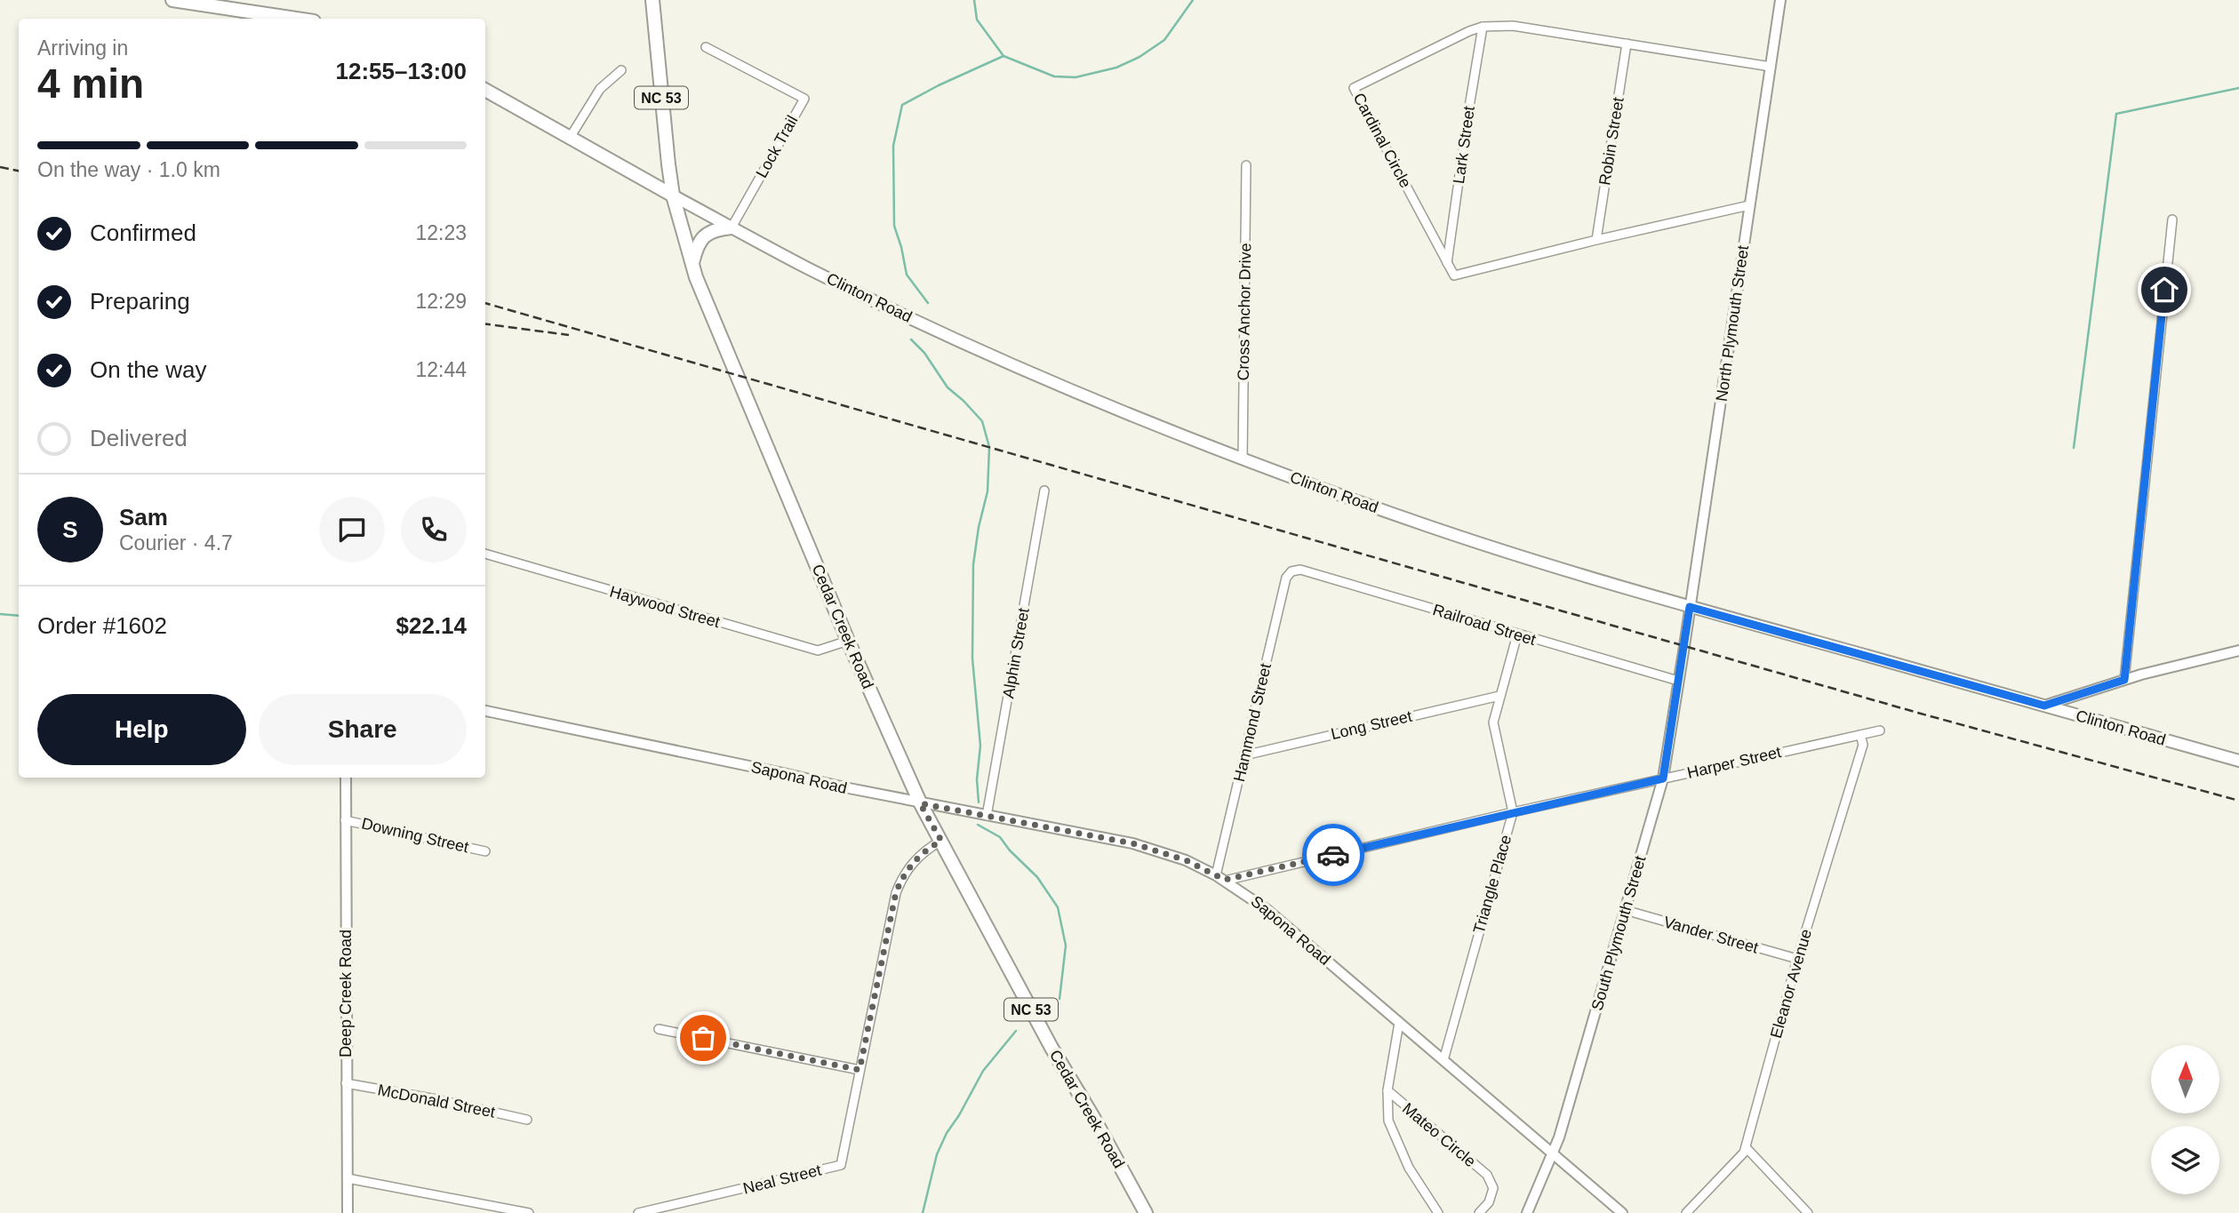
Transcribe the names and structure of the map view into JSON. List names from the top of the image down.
{
  "streets": {
    "main road": ["NC 53", "Clinton Road", "Cedar Creek Road"],
    "street": [
      "Cardinal Circle",
      "Robin Street",
      "Lark Street",
      "Lock Trail",
      "Cross Anchor Drive",
      "North Plymouth Street",
      "Haywood Street",
      "Railroad Street",
      "Alphin Street",
      "Hammond Street",
      "Long Street",
      "Harper Street",
      "Sapona Road",
      "Downing Street",
      "Triangle Place",
      "South Plymouth Street",
      "Vander Street",
      "Eleanor Avenue",
      "Deep Creek Road",
      "McDonald Street",
      "Mateo Circle",
      "Neal Street"
    ]
  },
  "crossings": [
    ["Cardinal Circle", "Robin Street"],
    ["Cardinal Circle", "Lark Street"],
    ["Cardinal Circle", "North Plymouth Street"],
    ["Lock Trail", "Clinton Road"],
    ["Clinton Road", "Cross Anchor Drive"],
    ["Clinton Road", "North Plymouth Street"],
    ["Clinton Road", "Cedar Creek Road"],
    ["North Plymouth Street", "South Plymouth Street"],
    ["Haywood Street", "Cedar Creek Road"],
    ["Railroad Street", "Hammond Street"],
    ["Railroad Street", "Triangle Place"],
    ["Railroad Street", "South Plymouth Street"],
    ["Cedar Creek Road", "Sapona Road"],
    ["Cedar Creek Road", "Neal Street"],
    ["Alphin Street", "Sapona Road"],
    ["Hammond Street", "Long Street"],
    ["Hammond Street", "Harper Street"],
    ["Hammond Street", "Sapona Road"],
    ["Long Street", "Triangle Place"],
    ["Harper Street", "Sapona Road"],
    ["Harper Street", "Triangle Place"],
    ["Harper Street", "South Plymouth Street"],
    ["Harper Street", "Eleanor Avenue"],
    ["Sapona Road", "Triangle Place"],
    ["Sapona Road", "South Plymouth Street"],
    ["Sapona Road", "Mateo Circle"],
    ["Downing Street", "Deep Creek Road"],
    ["South Plymouth Street", "Vander Street"],
    ["Vander Street", "Eleanor Avenue"],
    ["Deep Creek Road", "McDonald Street"]
  ],
  "north": "top",
  "page": {
    "heading": ["4 min", "Arriving in", "12:55–13:00"],
    "panel": [
      "Sam",
      "Courier · 4.7",
      "Order #1602",
      "$22.14"
    ],
    "bar": "On the way · 1.0 km",
    "list": [
      ["Confirmed", "12:23"],
      ["Preparing", "12:29"],
      ["On the way", "12:44"],
      "Delivered"
    ],
    "round": "S",
    "buttons": ["Help", "Share"]
  }
}
